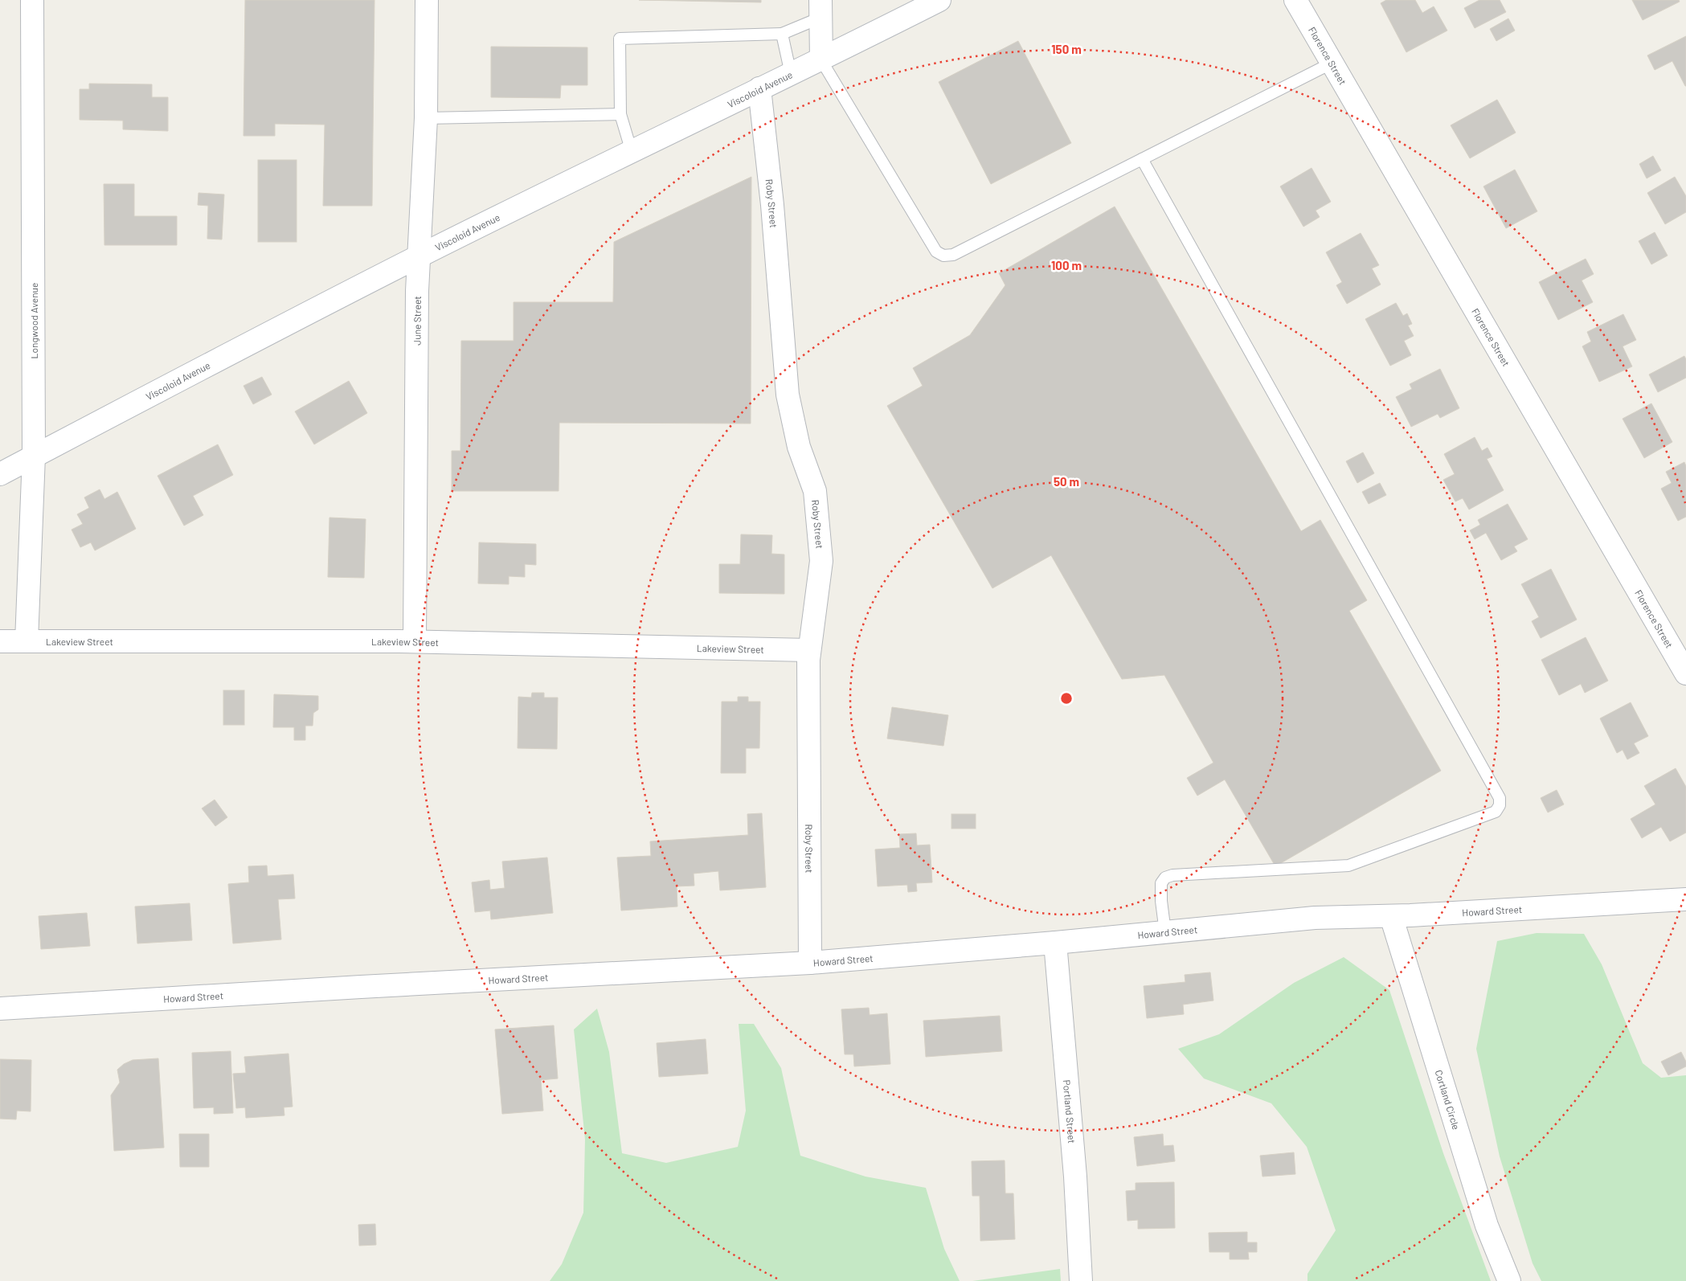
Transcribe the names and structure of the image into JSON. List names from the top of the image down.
{
  "streets": {
    "street": [
      "Florence Street",
      "Viscoloid Avenue",
      "Roby Street",
      "Longwood Avenue",
      "June Street",
      "Lakeview Street",
      "Howard Street",
      "Cortland Circle",
      "Portland Street"
    ]
  },
  "crossings": [
    ["Viscoloid Avenue", "Roby Street"],
    ["Viscoloid Avenue", "Longwood Avenue"],
    ["Viscoloid Avenue", "June Street"],
    ["Roby Street", "Lakeview Street"],
    ["Roby Street", "Howard Street"],
    ["Longwood Avenue", "Lakeview Street"],
    ["June Street", "Lakeview Street"],
    ["Howard Street", "Cortland Circle"],
    ["Howard Street", "Portland Street"]
  ],
  "rings": ["150 m", "100 m", "50 m"]
}
